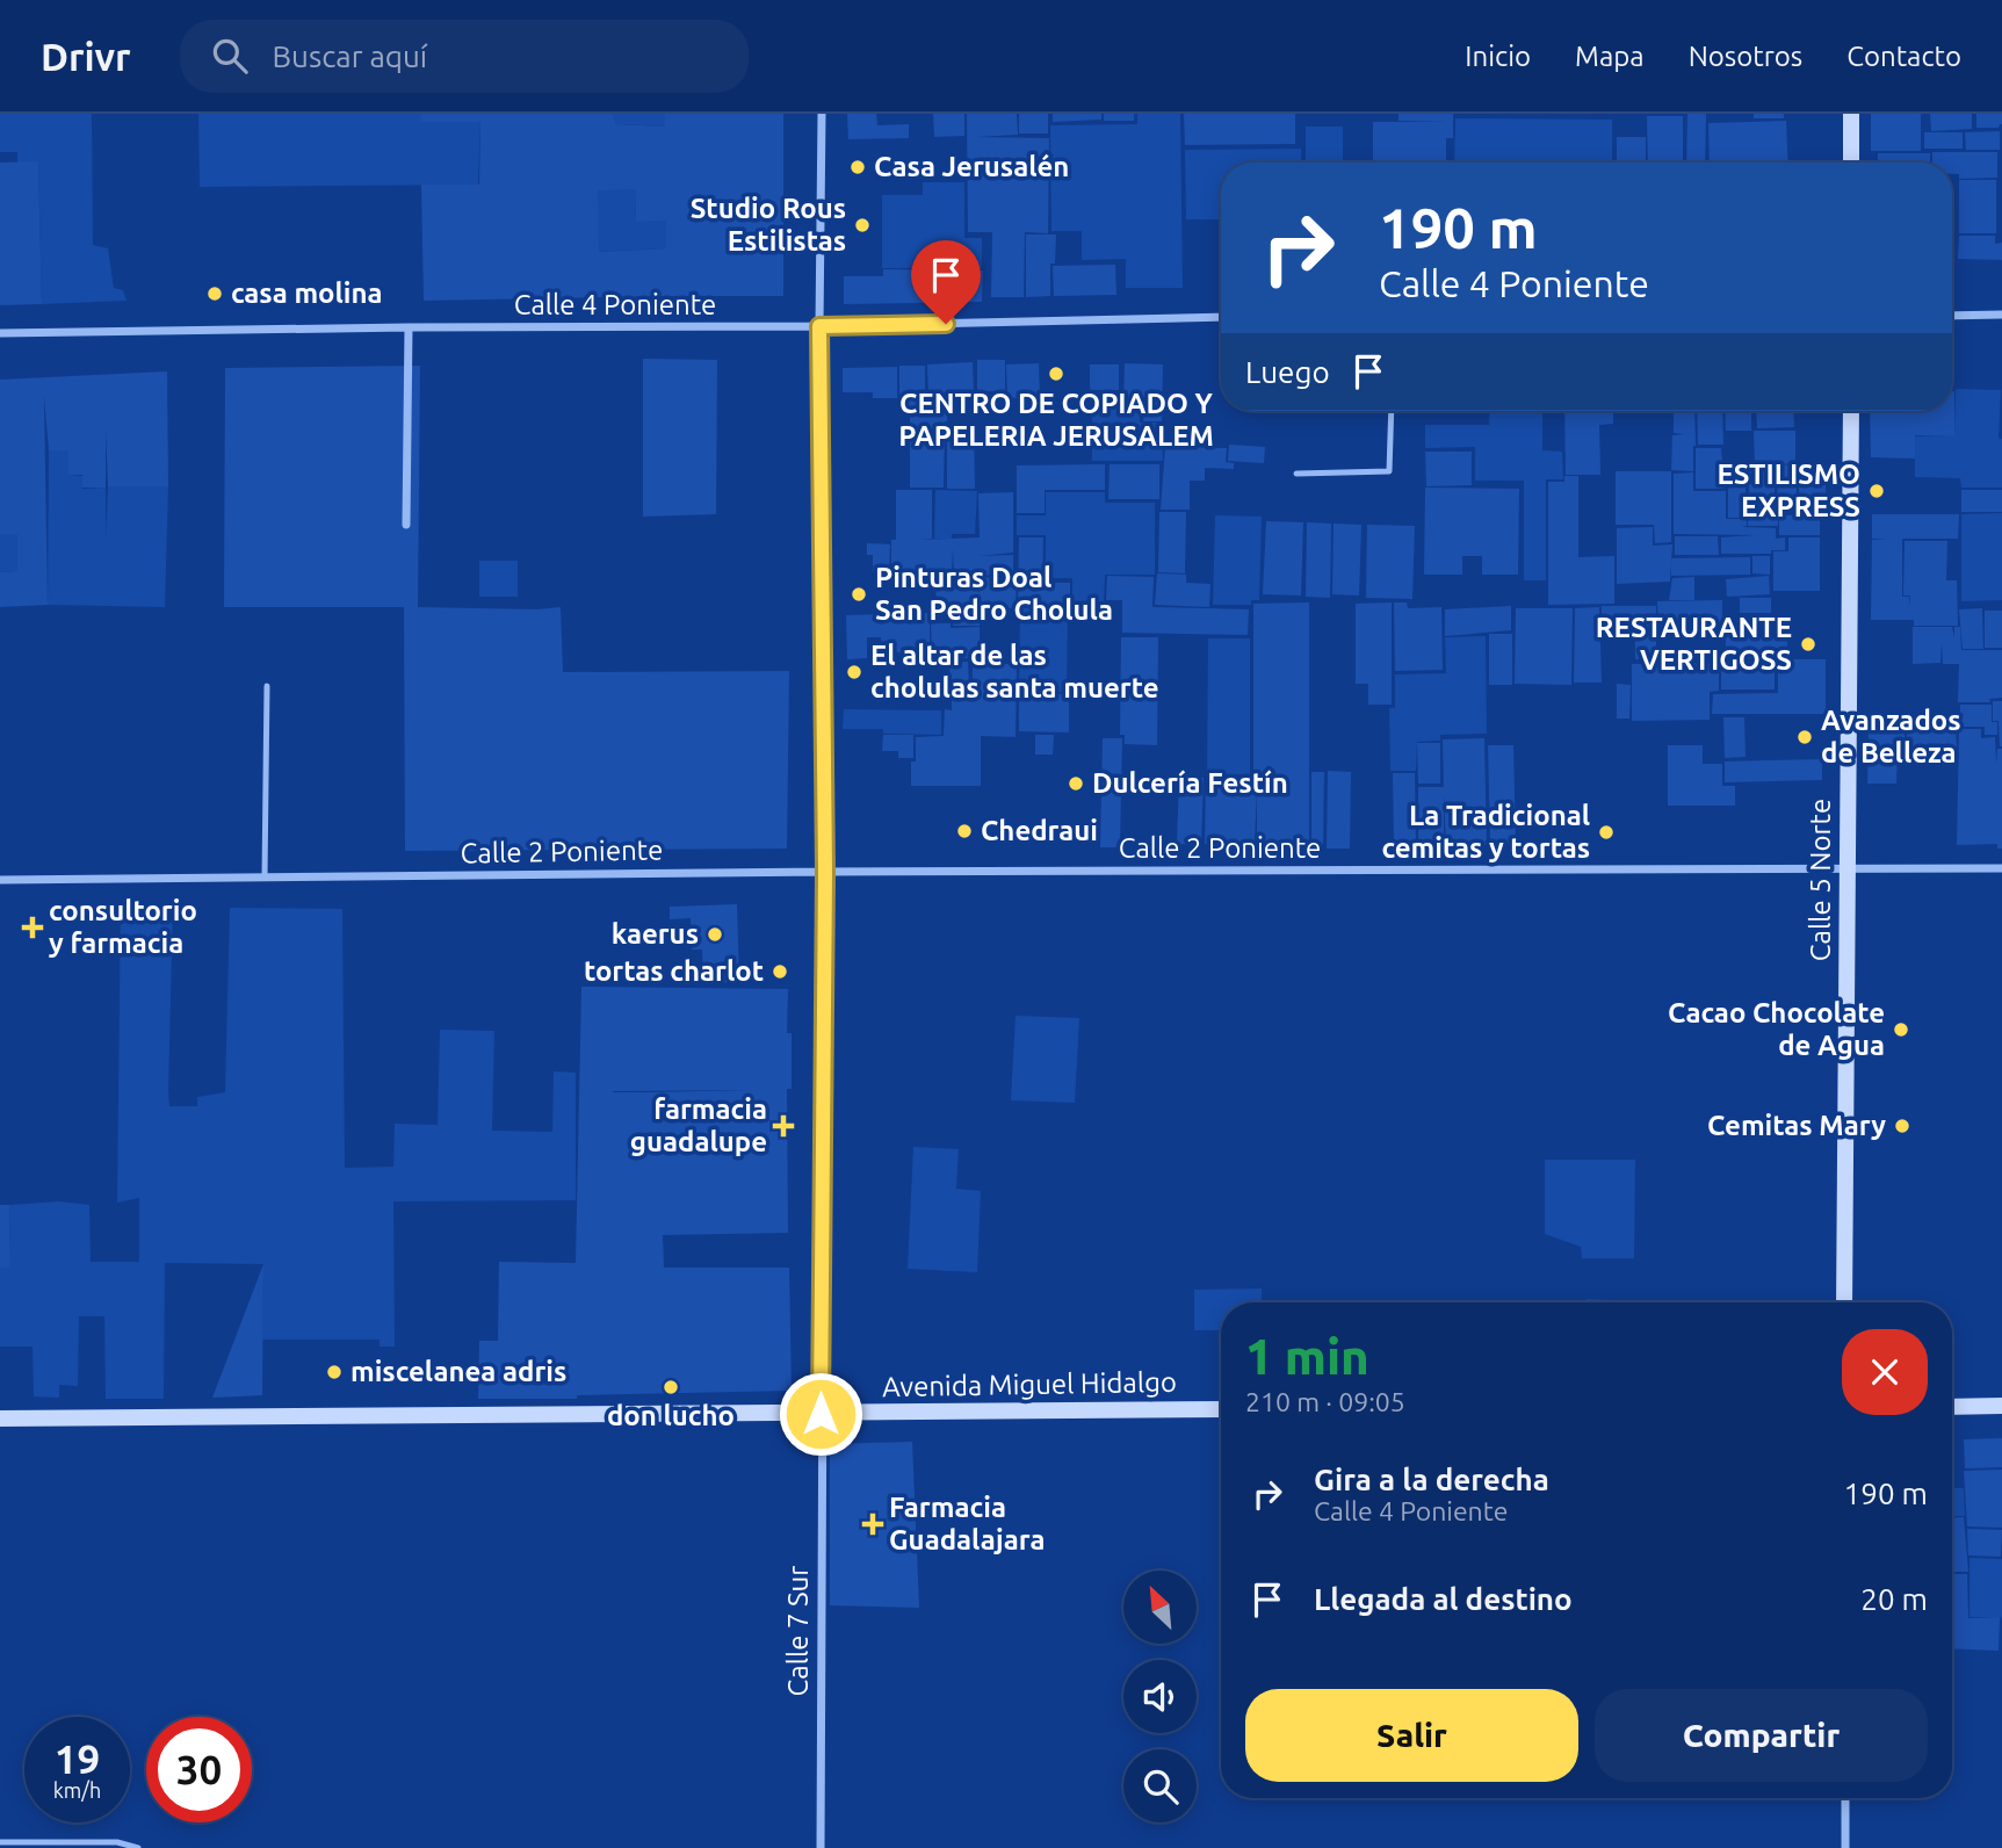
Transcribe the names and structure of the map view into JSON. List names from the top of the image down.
{
  "streets": {
    "street": [
      "Calle 4 Poniente",
      "Calle 2 Poniente",
      "Calle 5 Norte",
      "Avenida Miguel Hidalgo",
      "Calle 7 Sur"
    ]
  },
  "crossings": [
    ["Calle 4 Poniente", "Calle 7 Sur"],
    ["Calle 2 Poniente", "Calle 5 Norte"],
    ["Calle 2 Poniente", "Calle 7 Sur"],
    ["Avenida Miguel Hidalgo", "Calle 7 Sur"]
  ],
  "places": {
    "other": [
      "Casa Jerusalén",
      "Studio Rous Estilistas",
      "casa molina",
      "CENTRO DE COPIADO Y PAPELERIA JERUSALEM",
      "ESTILISMO EXPRESS",
      "Pinturas Doal San Pedro Cholula",
      "RESTAURANTE VERTIGOSS",
      "El altar de las cholulas santa muerte",
      "Avanzados de Belleza",
      "Dulcería Festín",
      "Chedraui",
      "La Tradicional cemitas y tortas",
      "kaerus",
      "tortas charlot",
      "Cacao Chocolate de Agua",
      "Cemitas Mary",
      "miscelanea adris",
      "don lucho"
    ],
    "health": ["consultorio y farmacia", "farmacia guadalupe", "Farmacia Guadalajara"]
  },
  "north": "top left",
  "page": {
    "header": "Drivr",
    "search": "Buscar aquí",
    "nav": [
      "Inicio",
      "Mapa",
      "Nosotros",
      "Contacto"
    ],
    "turn": ["190 m", "Calle 4 Poniente"],
    "then": "Luego",
    "heading": ["1 min", "210 m · 09:05"],
    "list": [
      {
        "name": "Gira a la derecha",
        "note": "Calle 4 Poniente",
        "value": "190 m"
      },
      {
        "name": "Llegada al destino",
        "value": "20 m"
      }
    ],
    "buttons": ["Salir", "Compartir"],
    "speed": "19 km/h",
    "limit": "30"
  }
}
